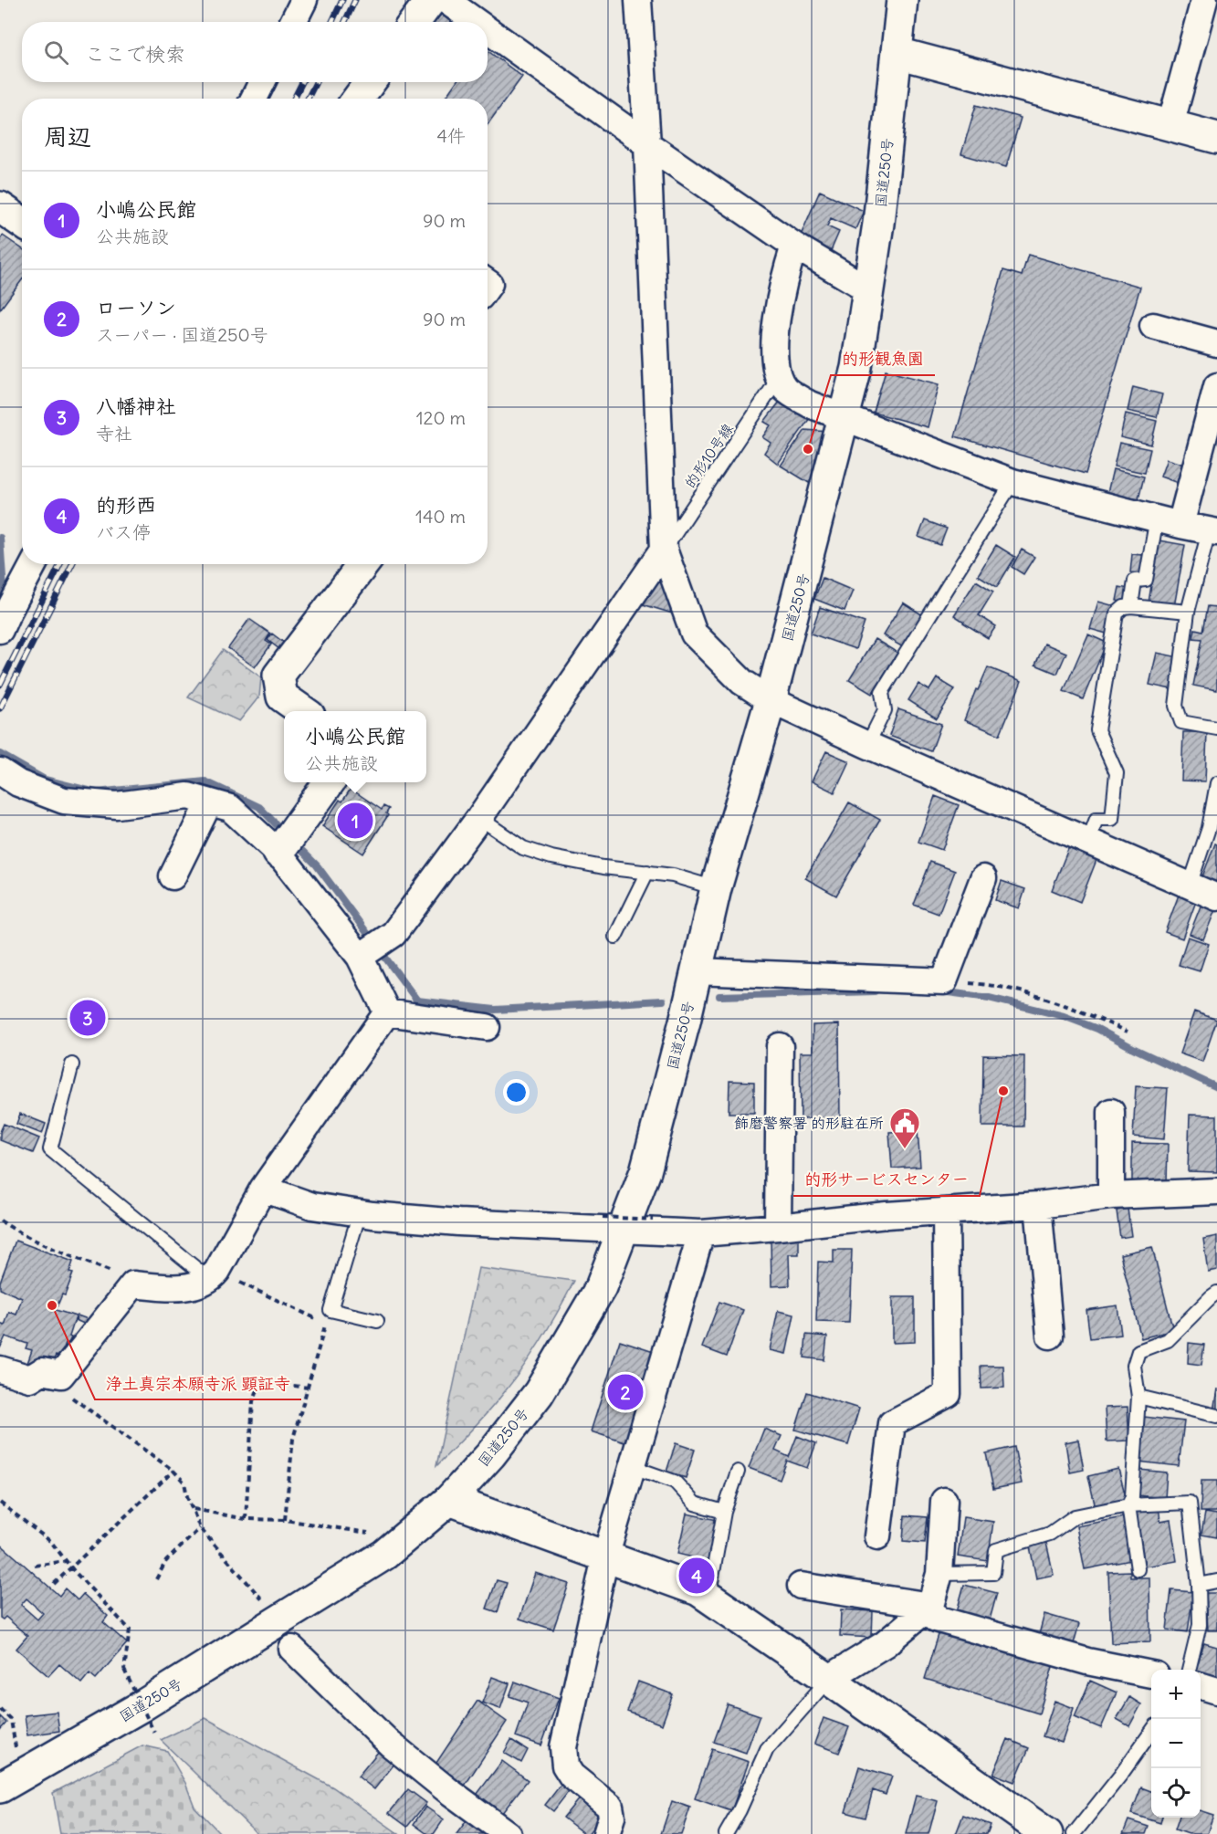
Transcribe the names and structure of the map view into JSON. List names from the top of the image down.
{
  "streets": {
    "main road": ["国道250号"],
    "lane": ["的形10号線"]
  },
  "places": {
    "other": ["的形観魚園", "的形サービスセンター", "浄土真宗本願寺派 顕証寺"],
    "public building": ["飾磨警察署 的形駐在所"]
  },
  "page": {
    "search": "ここで検索",
    "heading": ["周辺", "4件"],
    "list": [
      {
        "mark": "1",
        "name": "小嶋公民館",
        "note": "公共施設",
        "value": "90 m"
      },
      {
        "mark": "2",
        "name": "ローソン",
        "note": "スーパー · 国道250号",
        "value": "90 m"
      },
      {
        "mark": "3",
        "name": "八幡神社",
        "note": "寺社",
        "value": "120 m"
      },
      {
        "mark": "4",
        "name": "的形西",
        "note": "バス停",
        "value": "140 m"
      }
    ],
    "popup": ["小嶋公民館", "公共施設"],
    "pins": [
      "1",
      "3",
      "2",
      "4"
    ],
    "map_buttons": ["+", "−"]
  }
}
